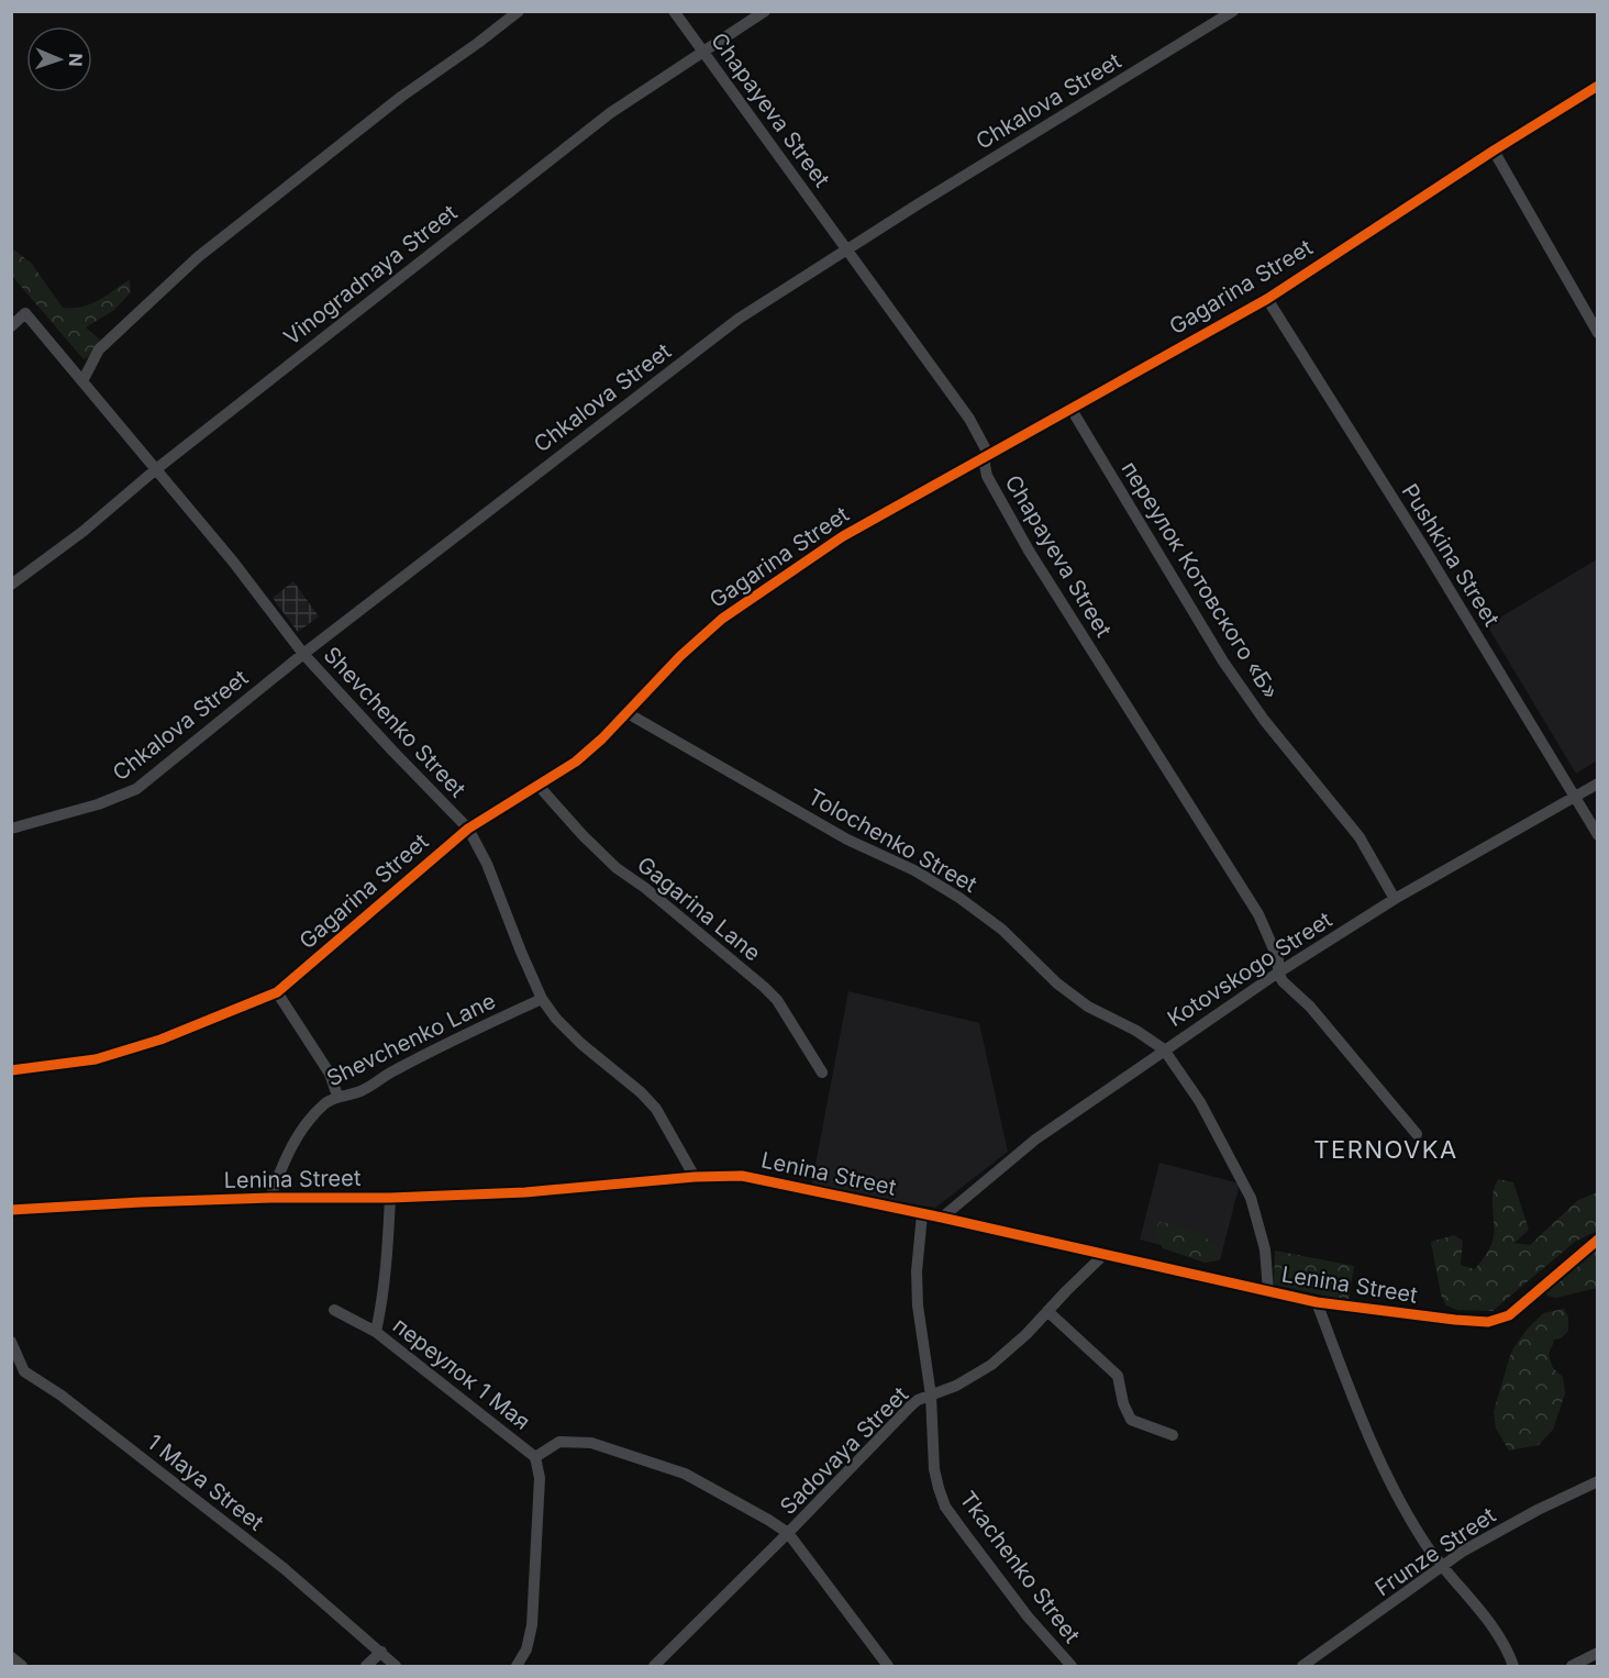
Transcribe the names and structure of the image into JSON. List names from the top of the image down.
{
  "streets": {
    "street": [
      "Chkalova Street",
      "Chapayeva Street",
      "Vinogradnaya Street",
      "Gagarina Street",
      "Pushkina Street",
      "переулок Котовского «Б»",
      "Shevchenko Street",
      "Tolochenko Street",
      "Gagarina Lane",
      "Kotovskogo Street",
      "Shevchenko Lane",
      "Lenina Street",
      "переулок 1 Мая",
      "Sadovaya Street",
      "1 Maya Street",
      "Frunze Street",
      "Tkachenko Street"
    ]
  },
  "crossings": [
    ["Chkalova Street", "Chapayeva Street"],
    ["Chkalova Street", "Shevchenko Street"],
    ["Chapayeva Street", "Vinogradnaya Street"],
    ["Chapayeva Street", "Gagarina Street"],
    ["Chapayeva Street", "Kotovskogo Street"],
    ["Vinogradnaya Street", "Shevchenko Street"],
    ["Gagarina Street", "Pushkina Street"],
    ["Gagarina Street", "переулок Котовского «Б»"],
    ["Gagarina Street", "Shevchenko Street"],
    ["Gagarina Street", "Tolochenko Street"],
    ["Gagarina Street", "Gagarina Lane"],
    ["Pushkina Street", "Kotovskogo Street"],
    ["переулок Котовского «Б»", "Kotovskogo Street"],
    ["Shevchenko Street", "Shevchenko Lane"],
    ["Shevchenko Street", "Lenina Street"],
    ["Tolochenko Street", "Kotovskogo Street"],
    ["Tolochenko Street", "Lenina Street"],
    ["Kotovskogo Street", "Lenina Street"],
    ["Shevchenko Lane", "Lenina Street"],
    ["Lenina Street", "переулок 1 Мая"],
    ["Lenina Street", "Sadovaya Street"],
    ["Lenina Street", "Tkachenko Street"],
    ["переулок 1 Мая", "Sadovaya Street"],
    ["Sadovaya Street", "Tkachenko Street"]
  ],
  "districts": ["TERNOVKA"],
  "north": "right"
}
